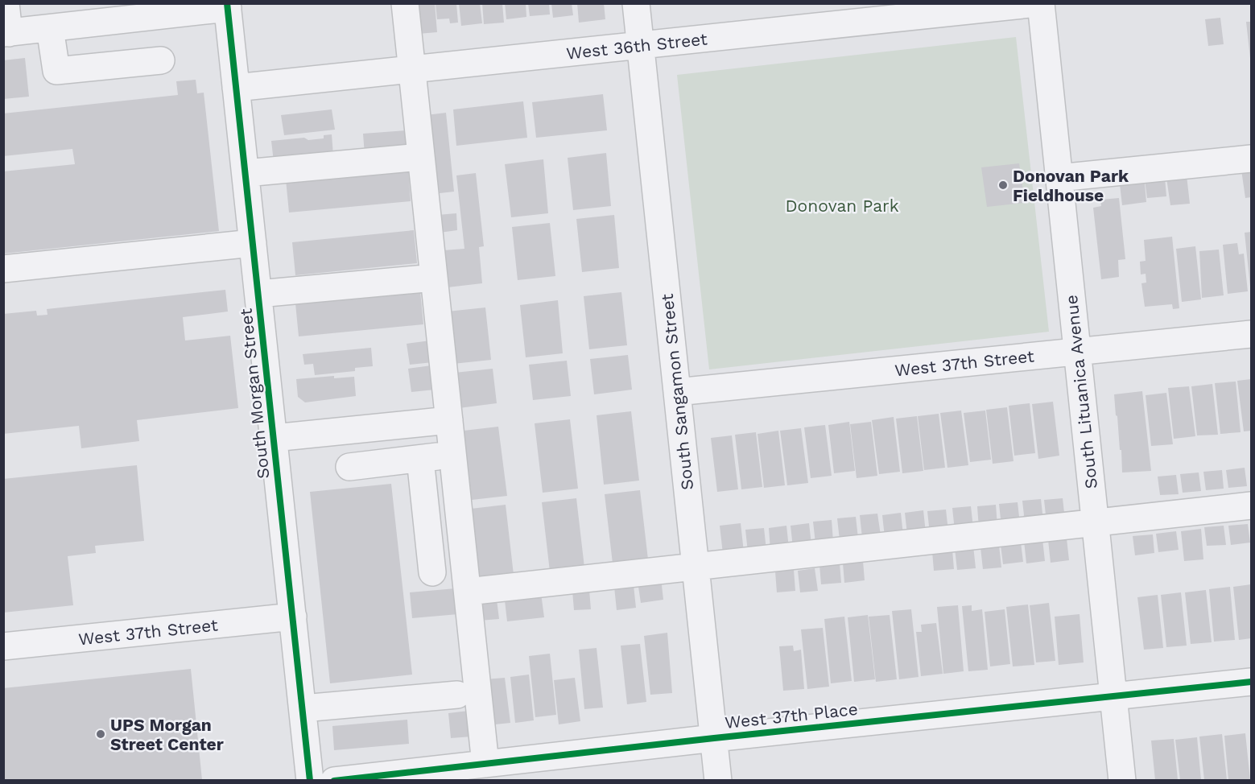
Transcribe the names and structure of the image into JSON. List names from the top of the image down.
{
  "streets": {
    "street": [
      "West 36th Street",
      "West 37th Street",
      "South Sangamon Street",
      "South Lituanica Avenue",
      "South Morgan Street",
      "West 37th Place"
    ]
  },
  "crossings": [
    ["West 36th Street", "South Sangamon Street"],
    ["West 36th Street", "South Lituanica Avenue"],
    ["West 36th Street", "South Morgan Street"],
    ["West 37th Street", "South Sangamon Street"],
    ["West 37th Street", "South Lituanica Avenue"],
    ["West 37th Street", "South Morgan Street"],
    ["South Sangamon Street", "West 37th Place"],
    ["South Lituanica Avenue", "West 37th Place"]
  ],
  "parks": ["Donovan Park"],
  "places": ["Donovan Park Fieldhouse", "UPS Morgan Street Center"]
}
